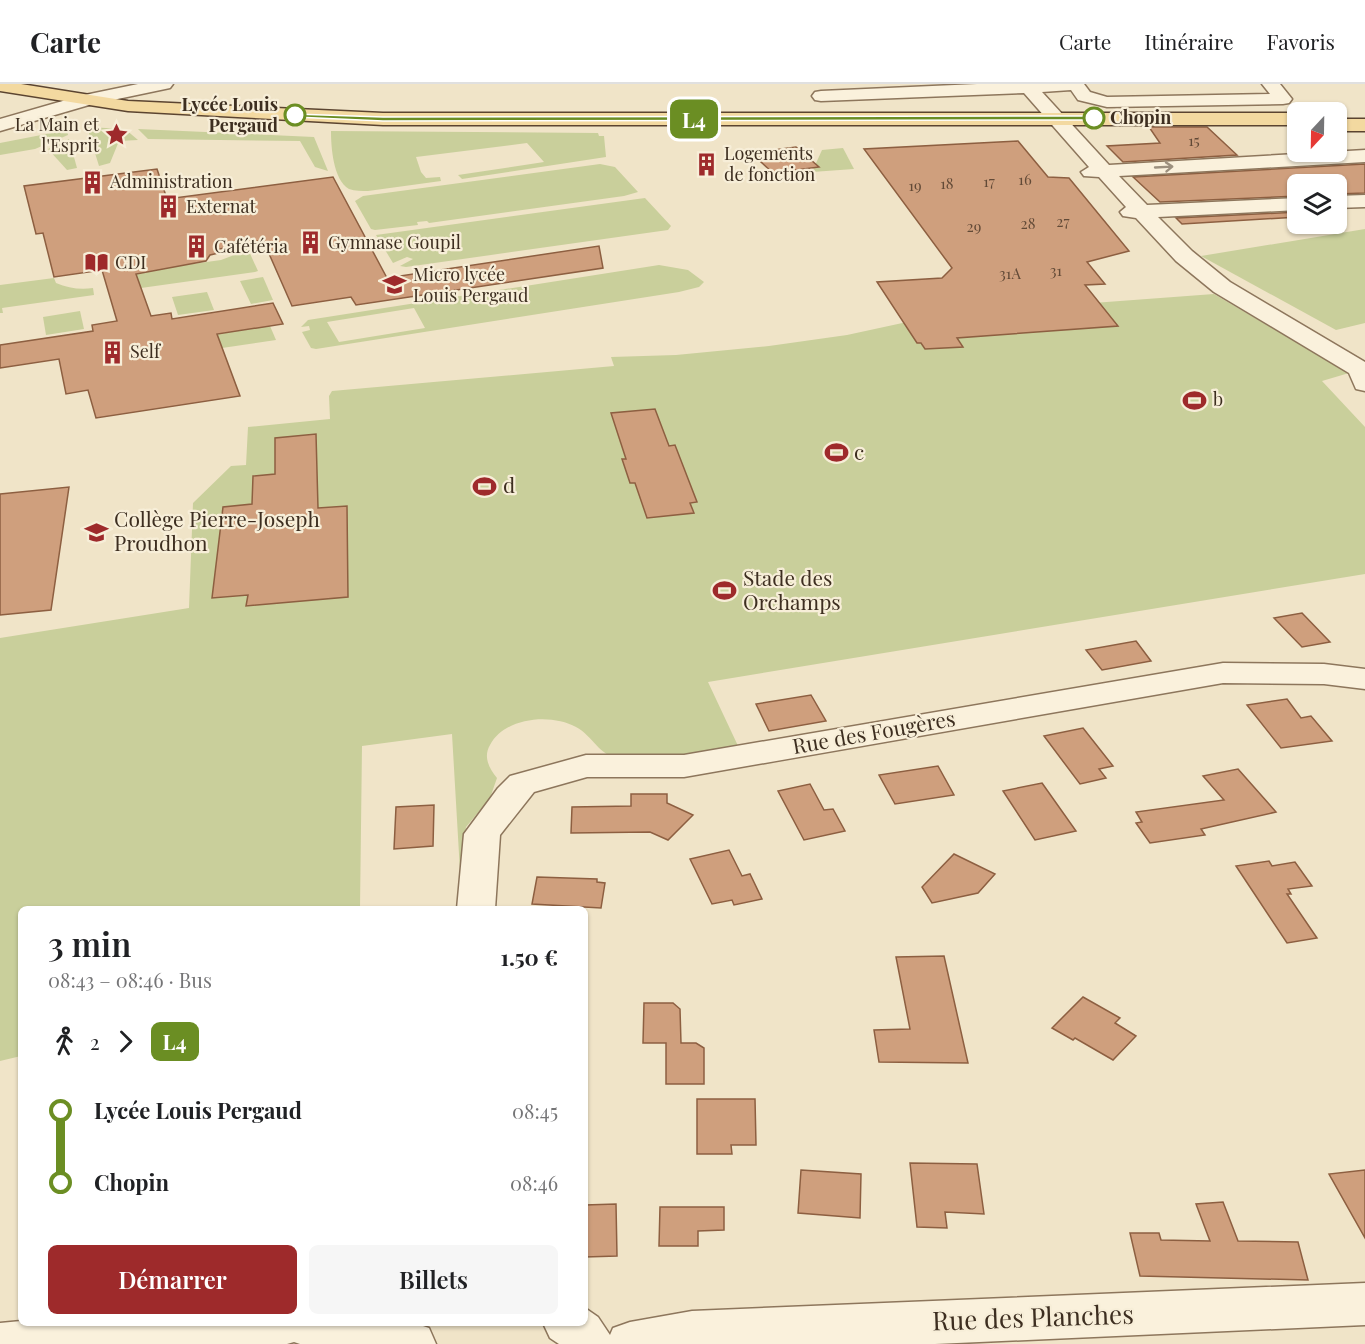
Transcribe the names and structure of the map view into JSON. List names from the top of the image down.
{
  "streets": {
    "street": ["Rue des Fougères", "Rue des Planches"]
  },
  "places": {
    "other": ["Lycée Louis Pergaud", "Chopin"],
    "place": ["La Main et l'Esprit"],
    "building": [
      "Logements de fonction",
      "Administration",
      "Externat",
      "Gymnase Goupil",
      "Cafétéria",
      "Self"
    ],
    "library": ["CDI"],
    "school or university": ["Micro lycée Louis Pergaud", "Collège Pierre-Joseph Proudhon"],
    "sports": [
      "b",
      "c",
      "d",
      "Stade des Orchamps"
    ]
  },
  "lines": ["bus line L4"],
  "house_numbers": [
    "15",
    "16",
    "17",
    "18",
    "19",
    "27",
    "28",
    "29",
    "31",
    "31A"
  ],
  "north": "bottom",
  "page": {
    "header": "Carte",
    "nav": ["Carte", "Itinéraire", "Favoris"],
    "on_map": "L4",
    "heading": ["3 min", "08:43 – 08:46 · Bus", "1.50 €"],
    "legs": ["2", "L4"],
    "list": [
      {
        "name": "Lycée Louis Pergaud",
        "value": "08:45"
      },
      {
        "name": "Chopin",
        "value": "08:46"
      }
    ],
    "buttons": ["Démarrer", "Billets"]
  }
}
